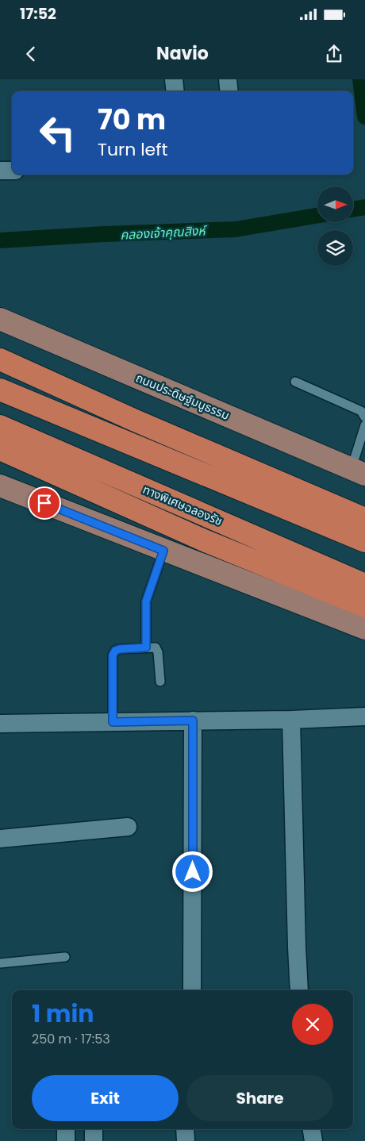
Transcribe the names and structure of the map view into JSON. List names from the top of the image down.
{
  "streets": {
    "highway": ["ทางพิเศษฉลองรัช"],
    "main road": ["ถนนประดิษฐ์มนูธรรม"]
  },
  "water": ["คลองเจ้าคุณสิงห์"],
  "north": "right",
  "page": {
    "status": "17:52",
    "header": "Navio",
    "turn": ["70 m", "Turn left"],
    "heading": ["1 min", "250 m · 17:53"],
    "buttons": ["Exit", "Share"]
  }
}
